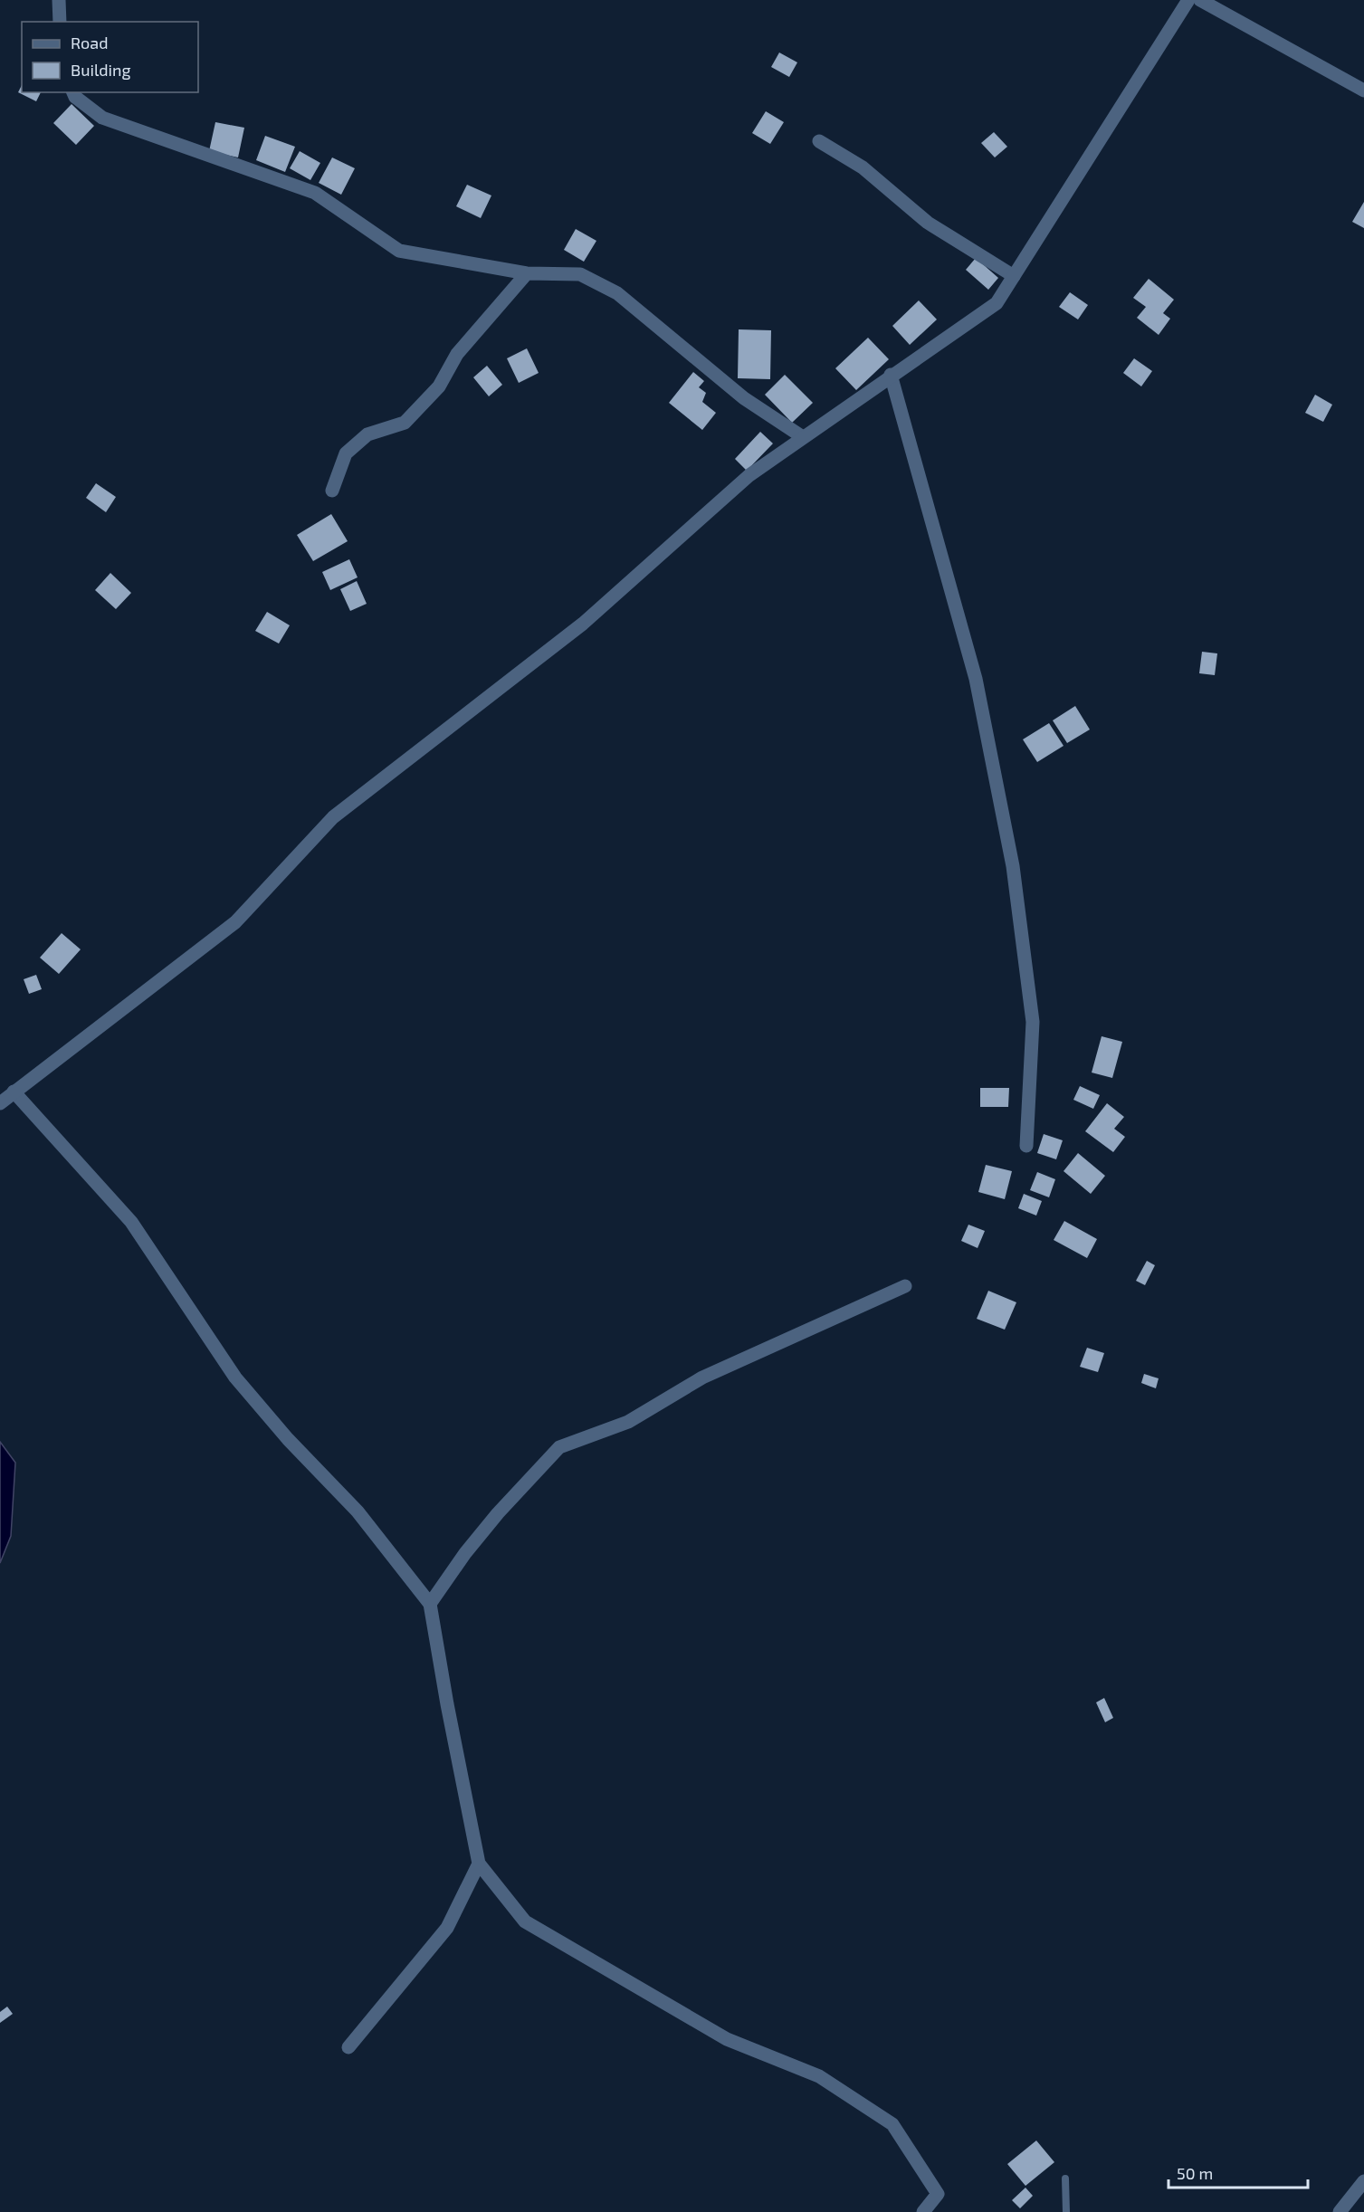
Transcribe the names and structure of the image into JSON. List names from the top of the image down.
{
  "legend": ["Road", "Building"],
  "scale_bar": "50 m"
}
